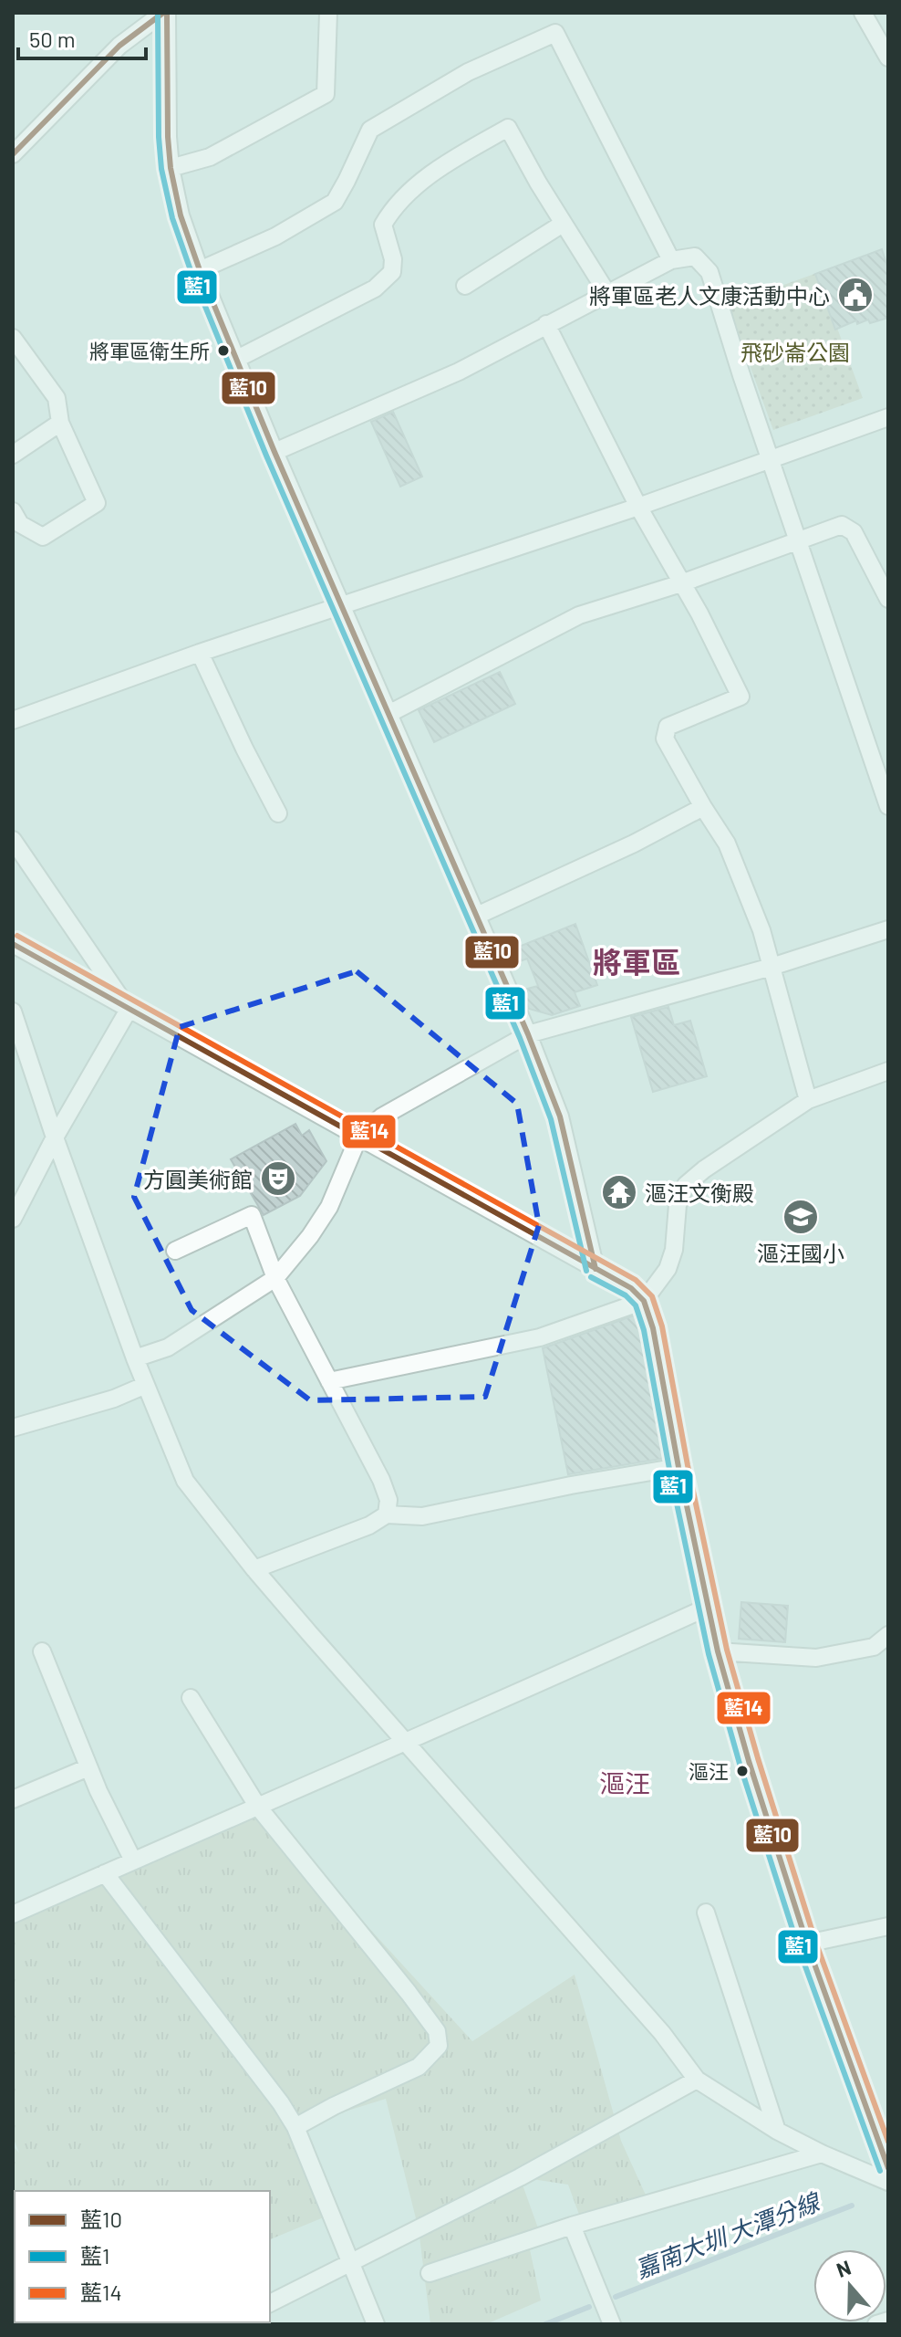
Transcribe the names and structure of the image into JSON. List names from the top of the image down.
{
  "districts": ["將軍區", "漚汪"],
  "water": ["嘉南大圳 大潭分線"],
  "parks": ["飛砂崙公園"],
  "places": {
    "public building": ["將軍區老人文康活動中心"],
    "other": ["將軍區衛生所", "漚汪"],
    "theatre": ["方圓美術館"],
    "temple": ["漚汪文衡殿"],
    "school or university": ["漚汪國小"]
  },
  "lines": ["transit line 藍10", "transit line 藍1", "transit line 藍14"],
  "legend": ["藍10", "藍1", "藍14"],
  "scale_bar": "50 m",
  "north": "top"
}
